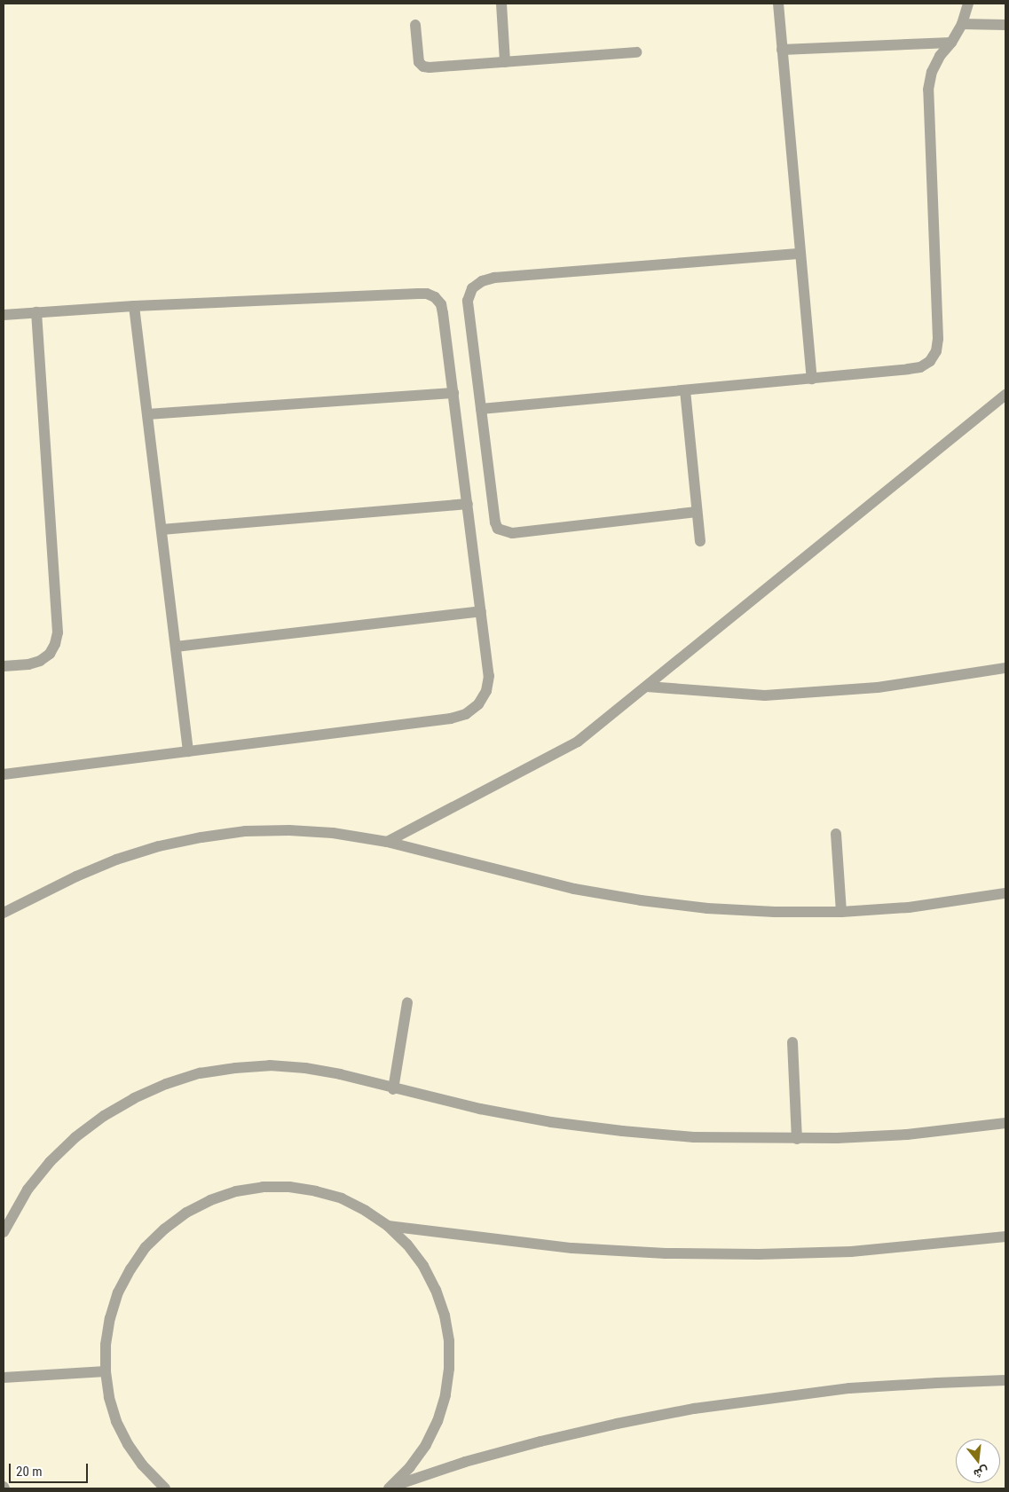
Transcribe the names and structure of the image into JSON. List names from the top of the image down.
{
  "scale_bar": "20 m",
  "north": "bottom"
}
